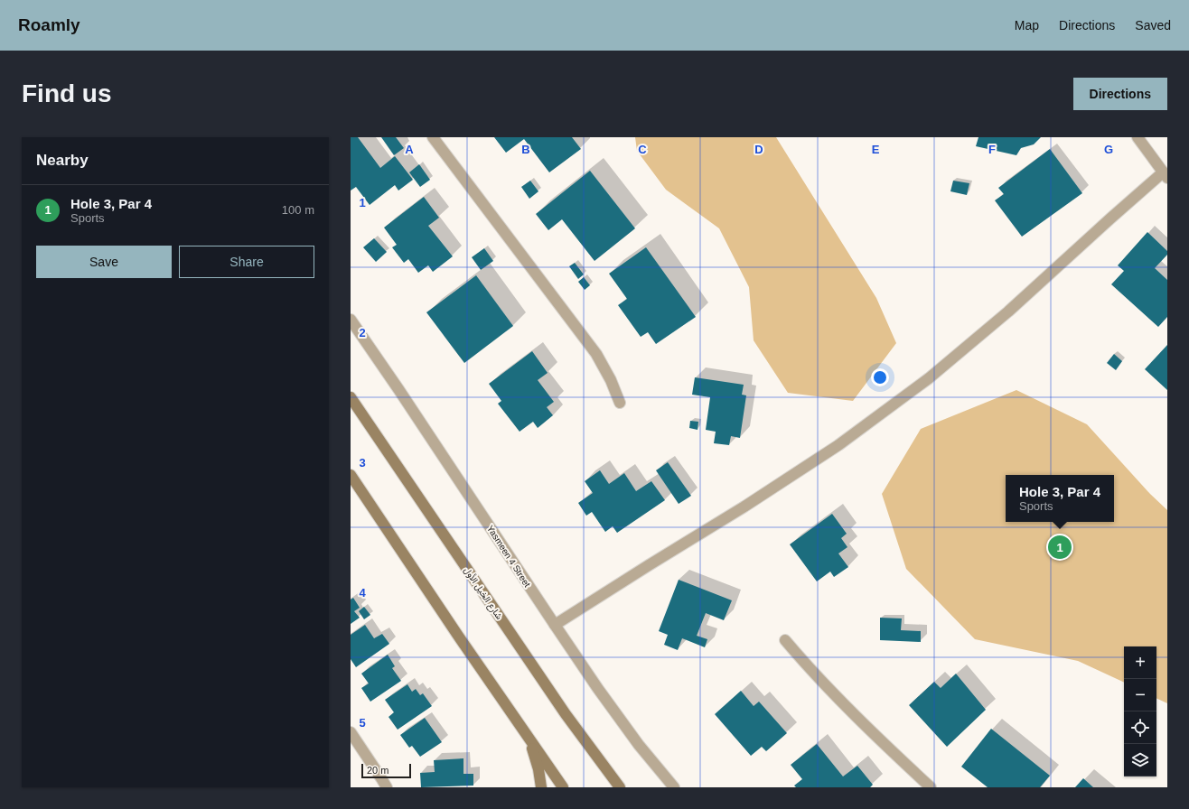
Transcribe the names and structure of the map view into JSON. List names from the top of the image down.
{
  "streets": {
    "main road": ["شارع الخيل الأول"],
    "street": ["Yasmeen 4 Street"]
  },
  "scale_bar": "20 m",
  "page": {
    "header": "Roamly",
    "nav": ["Map", "Directions", "Saved"],
    "buttons": [
      "Directions",
      ["Save", "Share"]
    ],
    "title": "Find us",
    "heading": "Nearby",
    "list": [
      {
        "mark": "1",
        "name": "Hole 3, Par 4",
        "note": "Sports",
        "value": "100 m"
      }
    ],
    "popup": ["Hole 3, Par 4", "Sports"],
    "pins": "1",
    "map_buttons": ["+", "−"],
    "scale": "20 m"
  },
  "grid": {
    "columns": [
      "A",
      "B",
      "C",
      "D",
      "E",
      "F",
      "G"
    ],
    "rows": [
      "1",
      "2",
      "3",
      "4",
      "5"
    ]
  }
}
